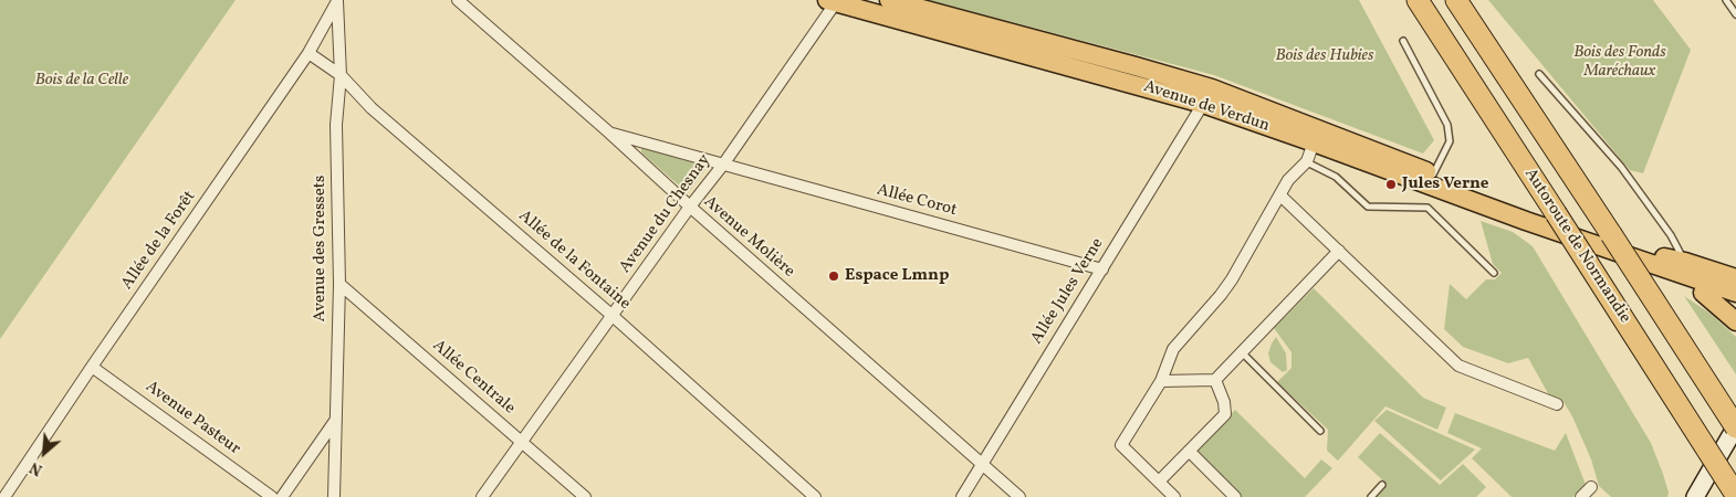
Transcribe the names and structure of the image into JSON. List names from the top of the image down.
{
  "streets": {
    "highway": ["Autoroute de Normandie"],
    "main road": ["Avenue de Verdun"],
    "street": [
      "Allée Corot",
      "Avenue du Chesnay",
      "Avenue Molière",
      "Allée de la Forêt",
      "Avenue des Gressets",
      "Allée de la Fontaine",
      "Allée Jules Verne",
      "Allée Centrale",
      "Avenue Pasteur"
    ]
  },
  "crossings": [
    ["Avenue de Verdun", "Avenue du Chesnay"],
    ["Avenue de Verdun", "Autoroute de Normandie"],
    ["Avenue de Verdun", "Allée Jules Verne"],
    ["Allée Corot", "Avenue du Chesnay"],
    ["Allée Corot", "Avenue Molière"],
    ["Allée Corot", "Allée Jules Verne"],
    ["Avenue du Chesnay", "Avenue Molière"],
    ["Avenue du Chesnay", "Allée de la Fontaine"],
    ["Avenue du Chesnay", "Allée Centrale"],
    ["Avenue Molière", "Allée Jules Verne"],
    ["Allée de la Forêt", "Avenue des Gressets"],
    ["Allée de la Forêt", "Allée de la Fontaine"],
    ["Allée de la Forêt", "Avenue Pasteur"],
    ["Avenue des Gressets", "Allée de la Fontaine"],
    ["Avenue des Gressets", "Allée Centrale"]
  ],
  "parks": ["Bois des Fonds Maréchaux", "Bois des Hubies", "Bois de la Celle"],
  "places": ["Jules Verne", "Espace Lmnp"],
  "north": "bottom left"
}
